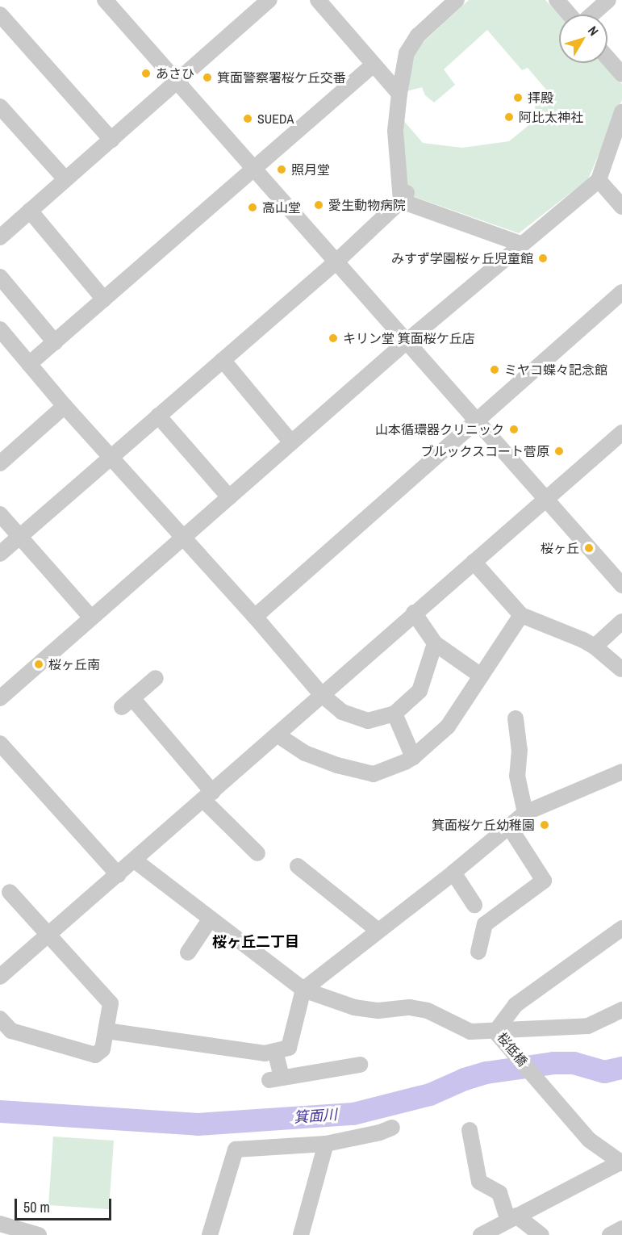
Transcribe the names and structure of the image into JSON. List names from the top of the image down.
{
  "streets": {
    "street": ["桜低橋"]
  },
  "districts": ["桜ヶ丘二丁目"],
  "water": ["箕面川"],
  "places": [
    "あさひ",
    "箕面警察署桜ケ丘交番",
    "拝殿",
    "阿比太神社",
    "SUEDA",
    "照月堂",
    "愛生動物病院",
    "高山堂",
    "みすず学園桜ヶ丘児童館",
    "キリン堂 箕面桜ケ丘店",
    "ミヤコ蝶々記念館",
    "山本循環器クリニック",
    "ブルックスコート菅原",
    "桜ヶ丘",
    "桜ヶ丘南",
    "箕面桜ケ丘幼稚園"
  ],
  "scale_bar": "50 m",
  "north": "top right"
}
